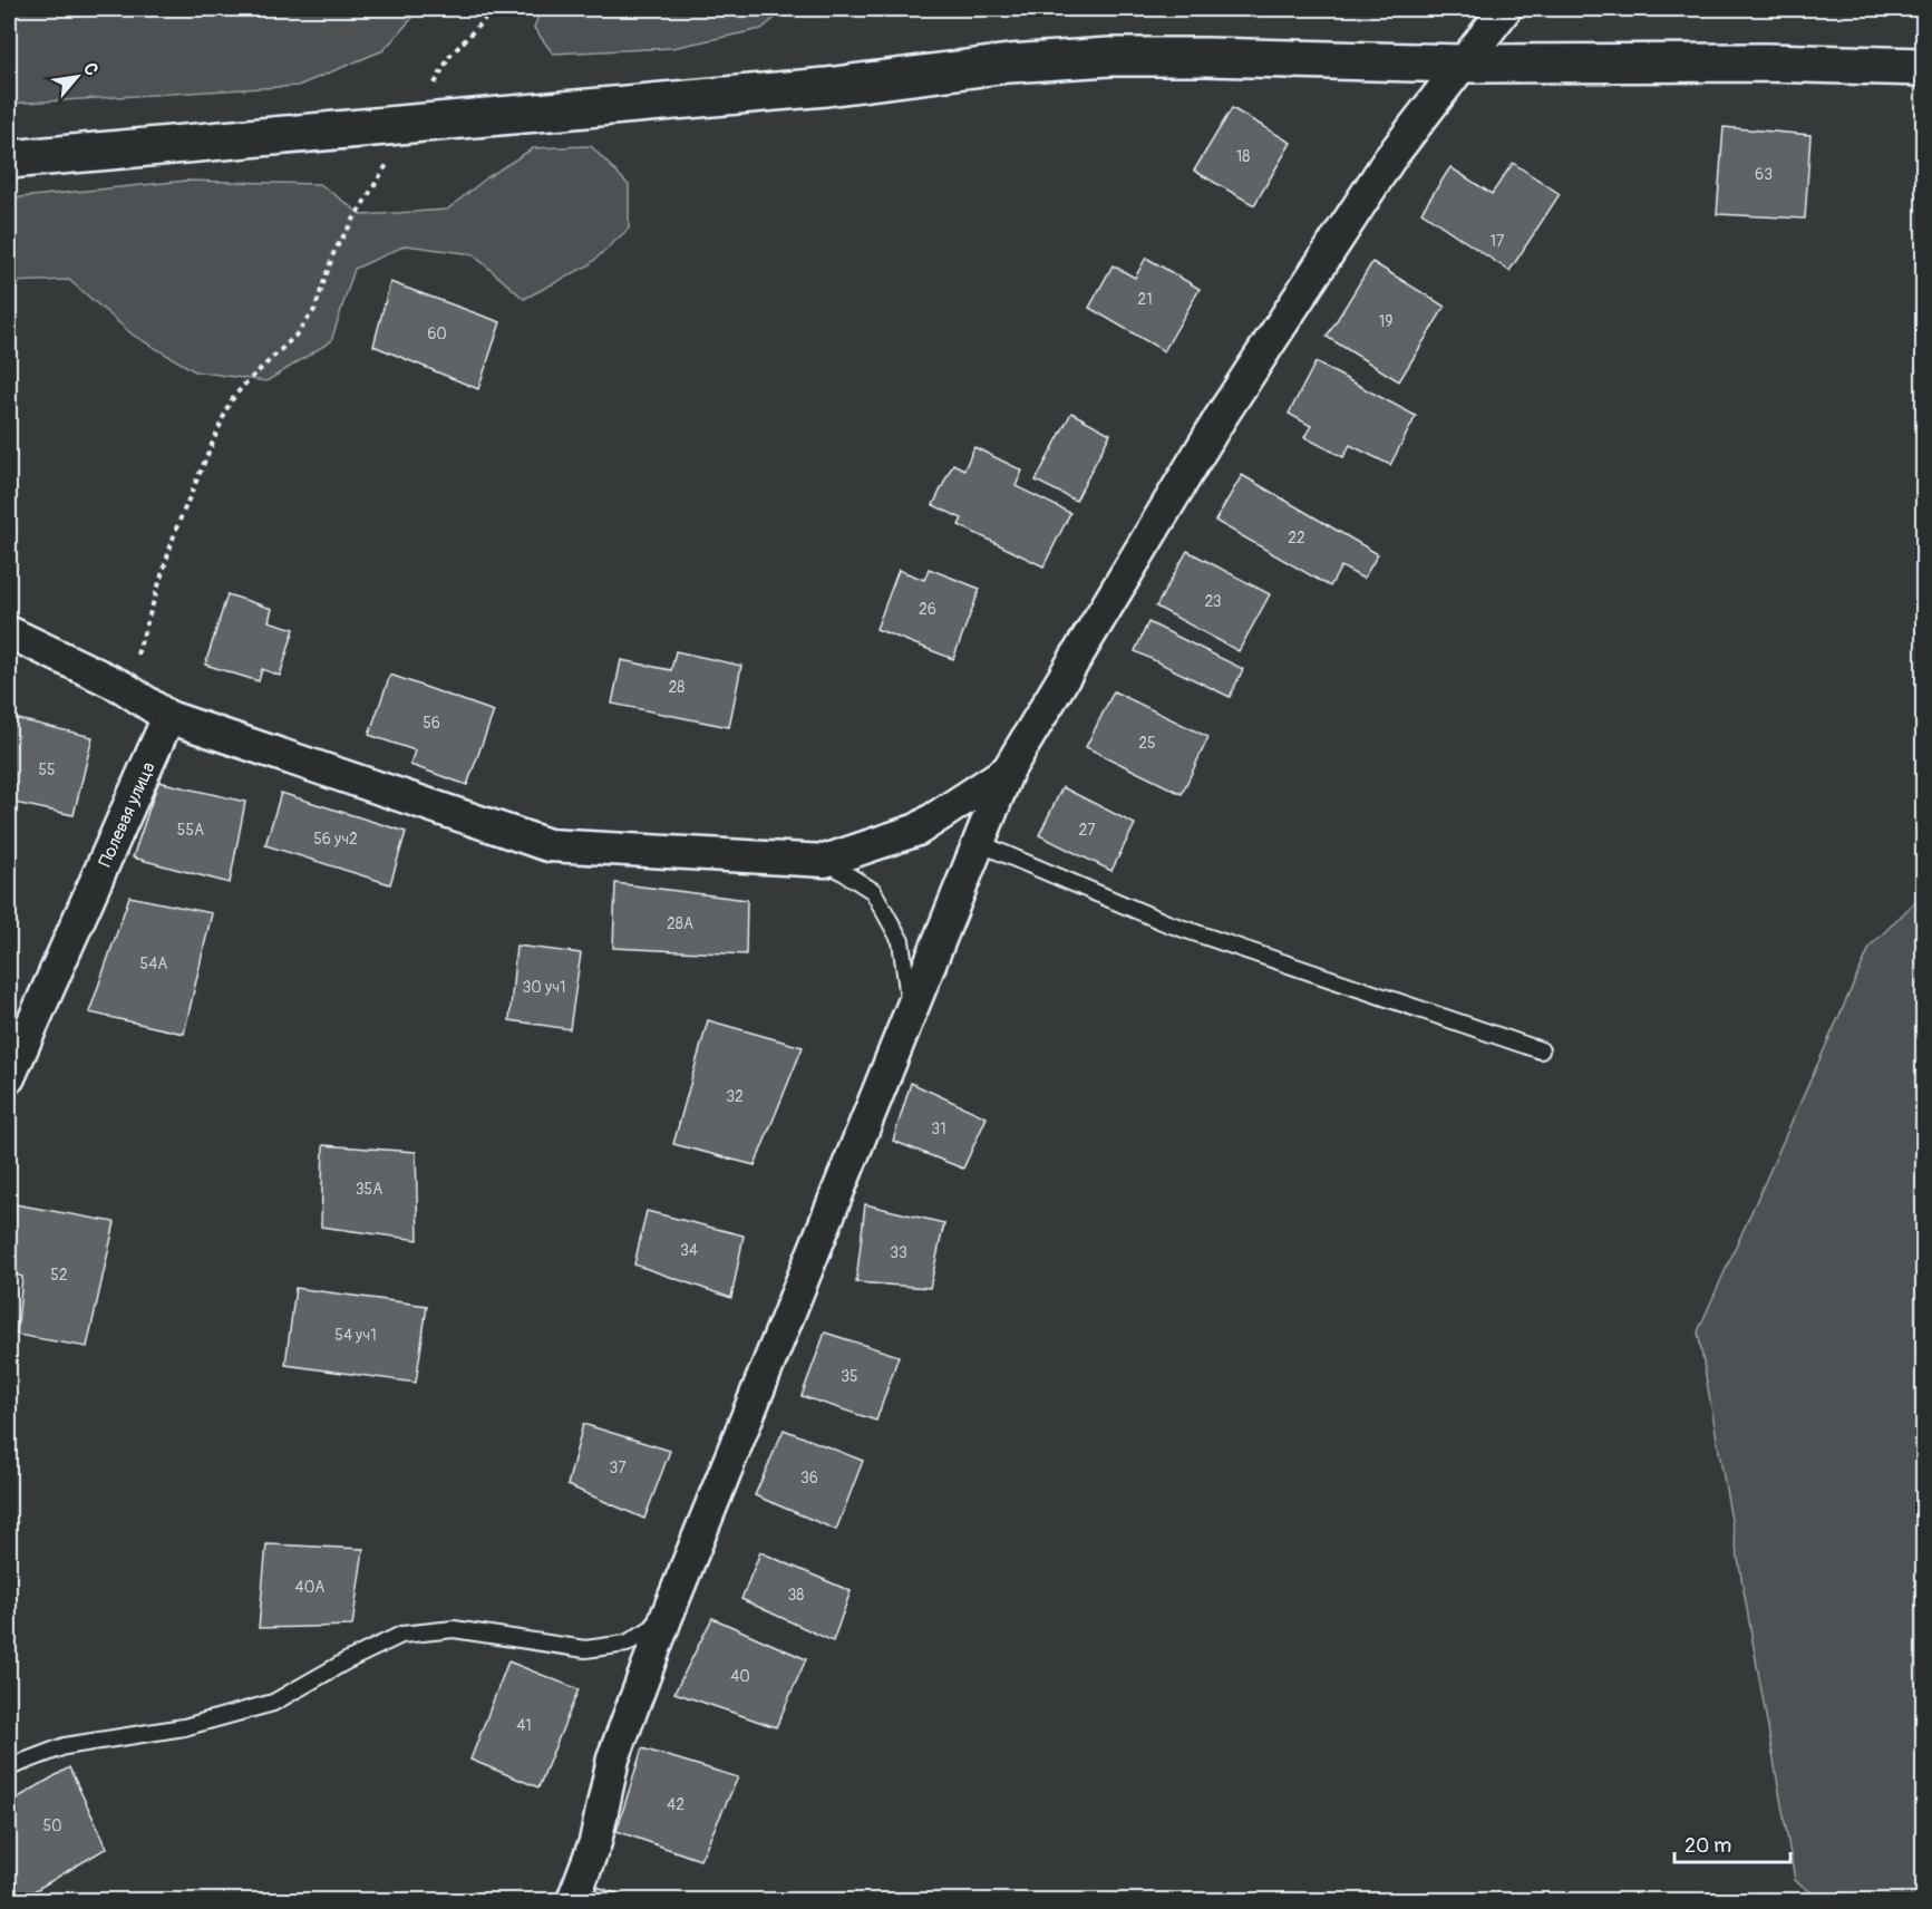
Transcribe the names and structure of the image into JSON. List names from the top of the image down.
{
  "streets": {
    "street": ["Полевая улица"]
  },
  "house_numbers": [
    "18",
    "63",
    "17",
    "21",
    "19",
    "60",
    "22",
    "23",
    "26",
    "28",
    "56",
    "25",
    "55",
    "55А",
    "27",
    "56 уч2",
    "28А",
    "54А",
    "30 уч1",
    "32",
    "31",
    "35А",
    "34",
    "33",
    "52",
    "54 уч1",
    "35",
    "37",
    "36",
    "40А",
    "38",
    "40",
    "41",
    "42",
    "50"
  ],
  "scale_bar": "20 m",
  "north": "top right"
}
